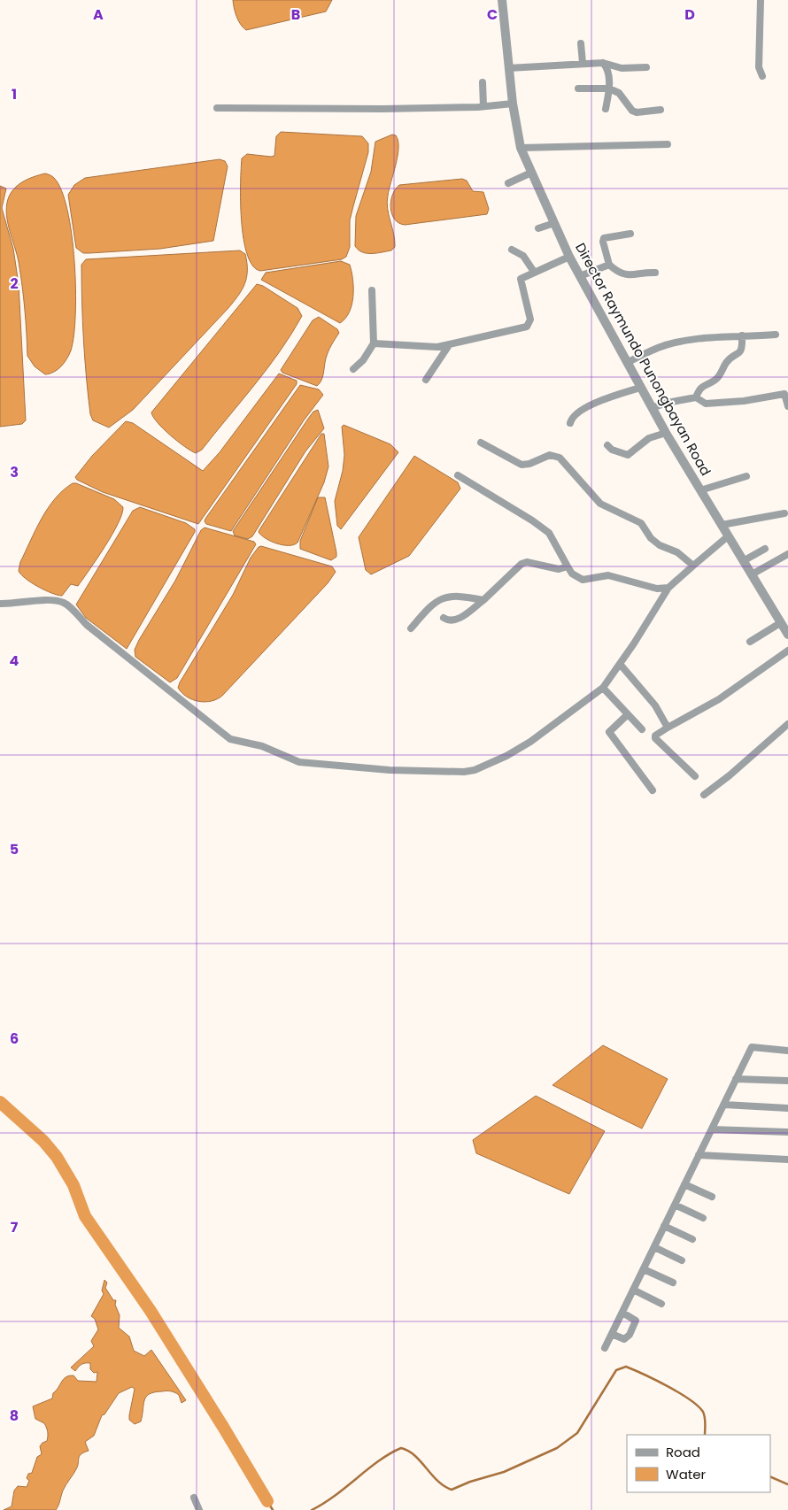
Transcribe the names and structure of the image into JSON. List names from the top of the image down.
{
  "streets": {
    "street": ["Director Raymundo Punongbayan Road"]
  },
  "legend": ["Road", "Water"],
  "grid": {
    "columns": [
      "A",
      "B",
      "C",
      "D"
    ],
    "rows": [
      "1",
      "2",
      "3",
      "4",
      "5",
      "6",
      "7",
      "8"
    ]
  }
}
